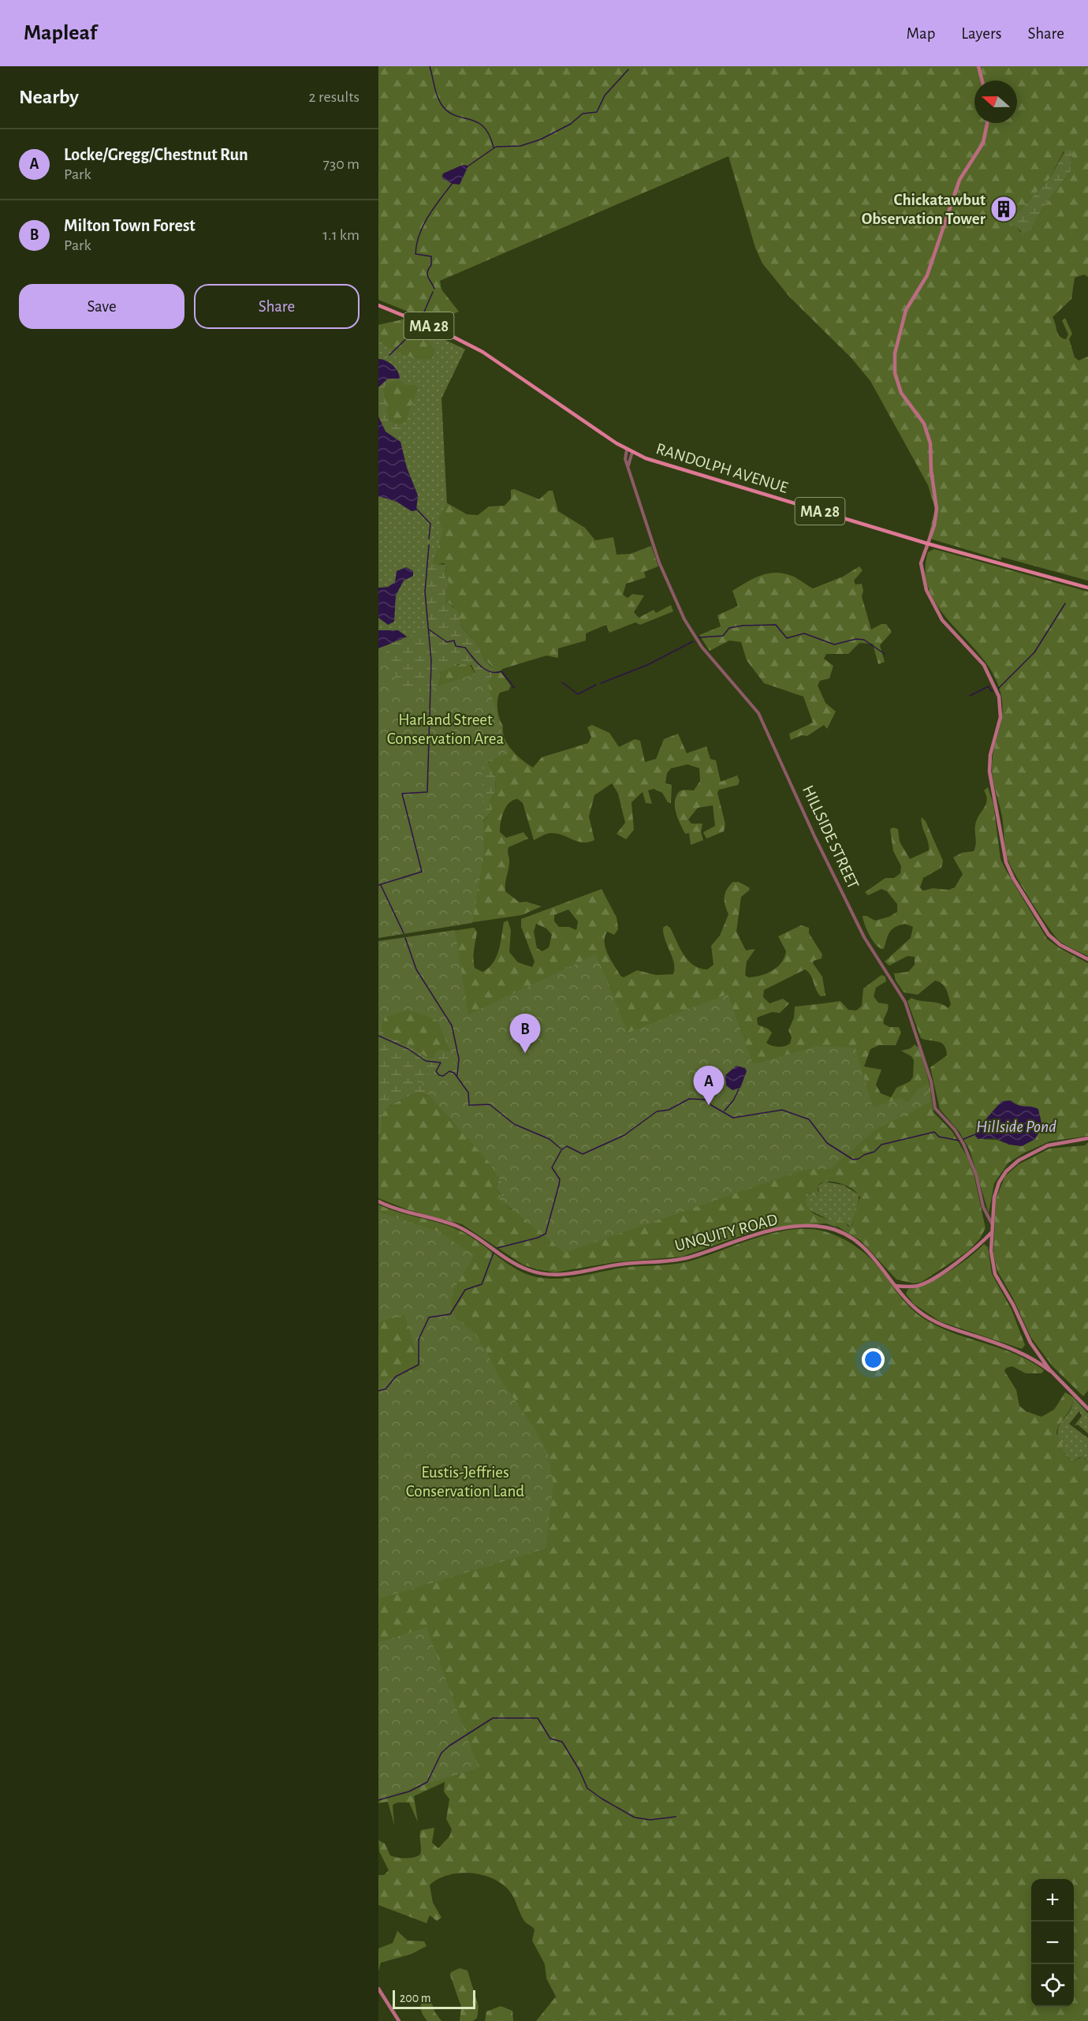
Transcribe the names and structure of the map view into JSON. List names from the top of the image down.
{
  "streets": {
    "main road": ["MA 28", "RANDOLPH AVENUE", "UNQUITY ROAD"],
    "street": ["HILLSIDE STREET"]
  },
  "crossings": [
    ["RANDOLPH AVENUE", "HILLSIDE STREET"]
  ],
  "water": ["Hillside Pond"],
  "parks": ["Harland Street Conservation Area", "Eustis-Jeffries Conservation Land"],
  "places": {
    "building": ["Chickatawbut Observation Tower"]
  },
  "scale_bar": "200 m",
  "north": "left",
  "page": {
    "header": "Mapleaf",
    "nav": ["Map", "Layers", "Share"],
    "heading": ["Nearby", "2 results"],
    "list": [
      {
        "mark": "A",
        "name": "Locke/Gregg/Chestnut Run",
        "note": "Park",
        "value": "730 m"
      },
      {
        "mark": "B",
        "name": "Milton Town Forest",
        "note": "Park",
        "value": "1.1 km"
      }
    ],
    "buttons": ["Save", "Share"],
    "pins": ["B", "A"],
    "map_buttons": ["+", "−"],
    "scale": "200 m"
  }
}
